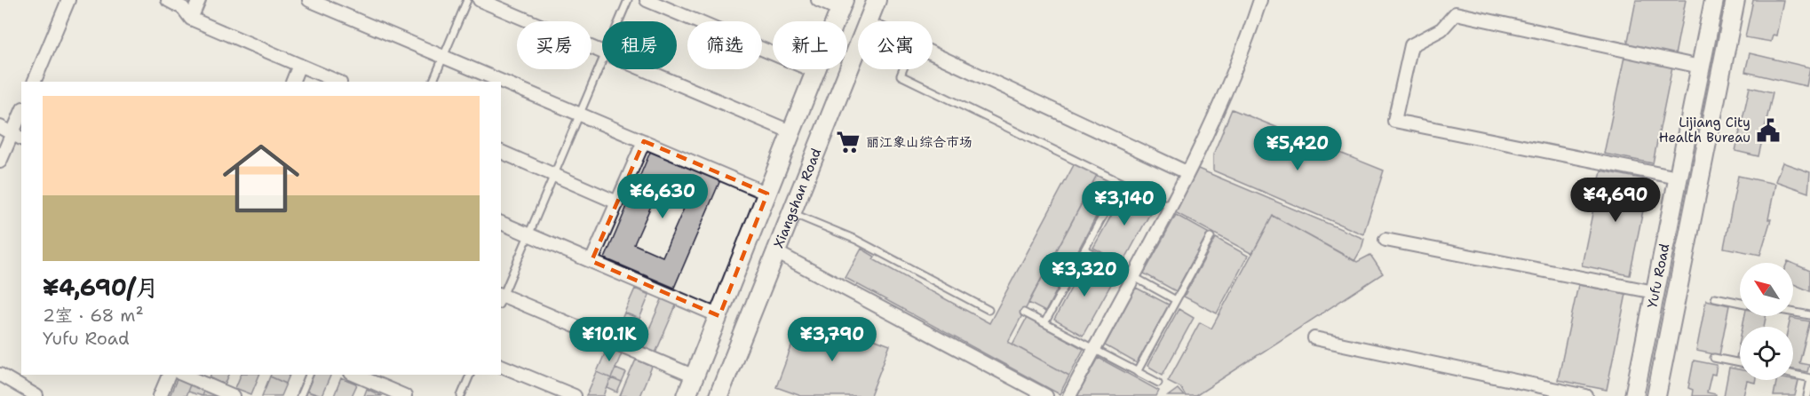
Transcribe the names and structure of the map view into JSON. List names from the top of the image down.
{
  "streets": {
    "main road": ["Xiangshan Road", "Yufu Road"]
  },
  "places": {
    "public building": ["Lijiang City Health Bureau"],
    "supermarket": ["丽江象山综合市场"]
  },
  "north": "top left",
  "page": {
    "chip": [
      "买房",
      "租房",
      "筛选",
      "新上",
      "公寓"
    ],
    "list": [
      {
        "name": "¥4,690/月",
        "note": "2室 · 68 m² · Yufu Road"
      }
    ],
    "price": [
      "¥5,420",
      "¥6,630",
      "¥4,690",
      "¥3,140",
      "¥3,320",
      "¥10.1K",
      "¥3,790"
    ]
  }
}
